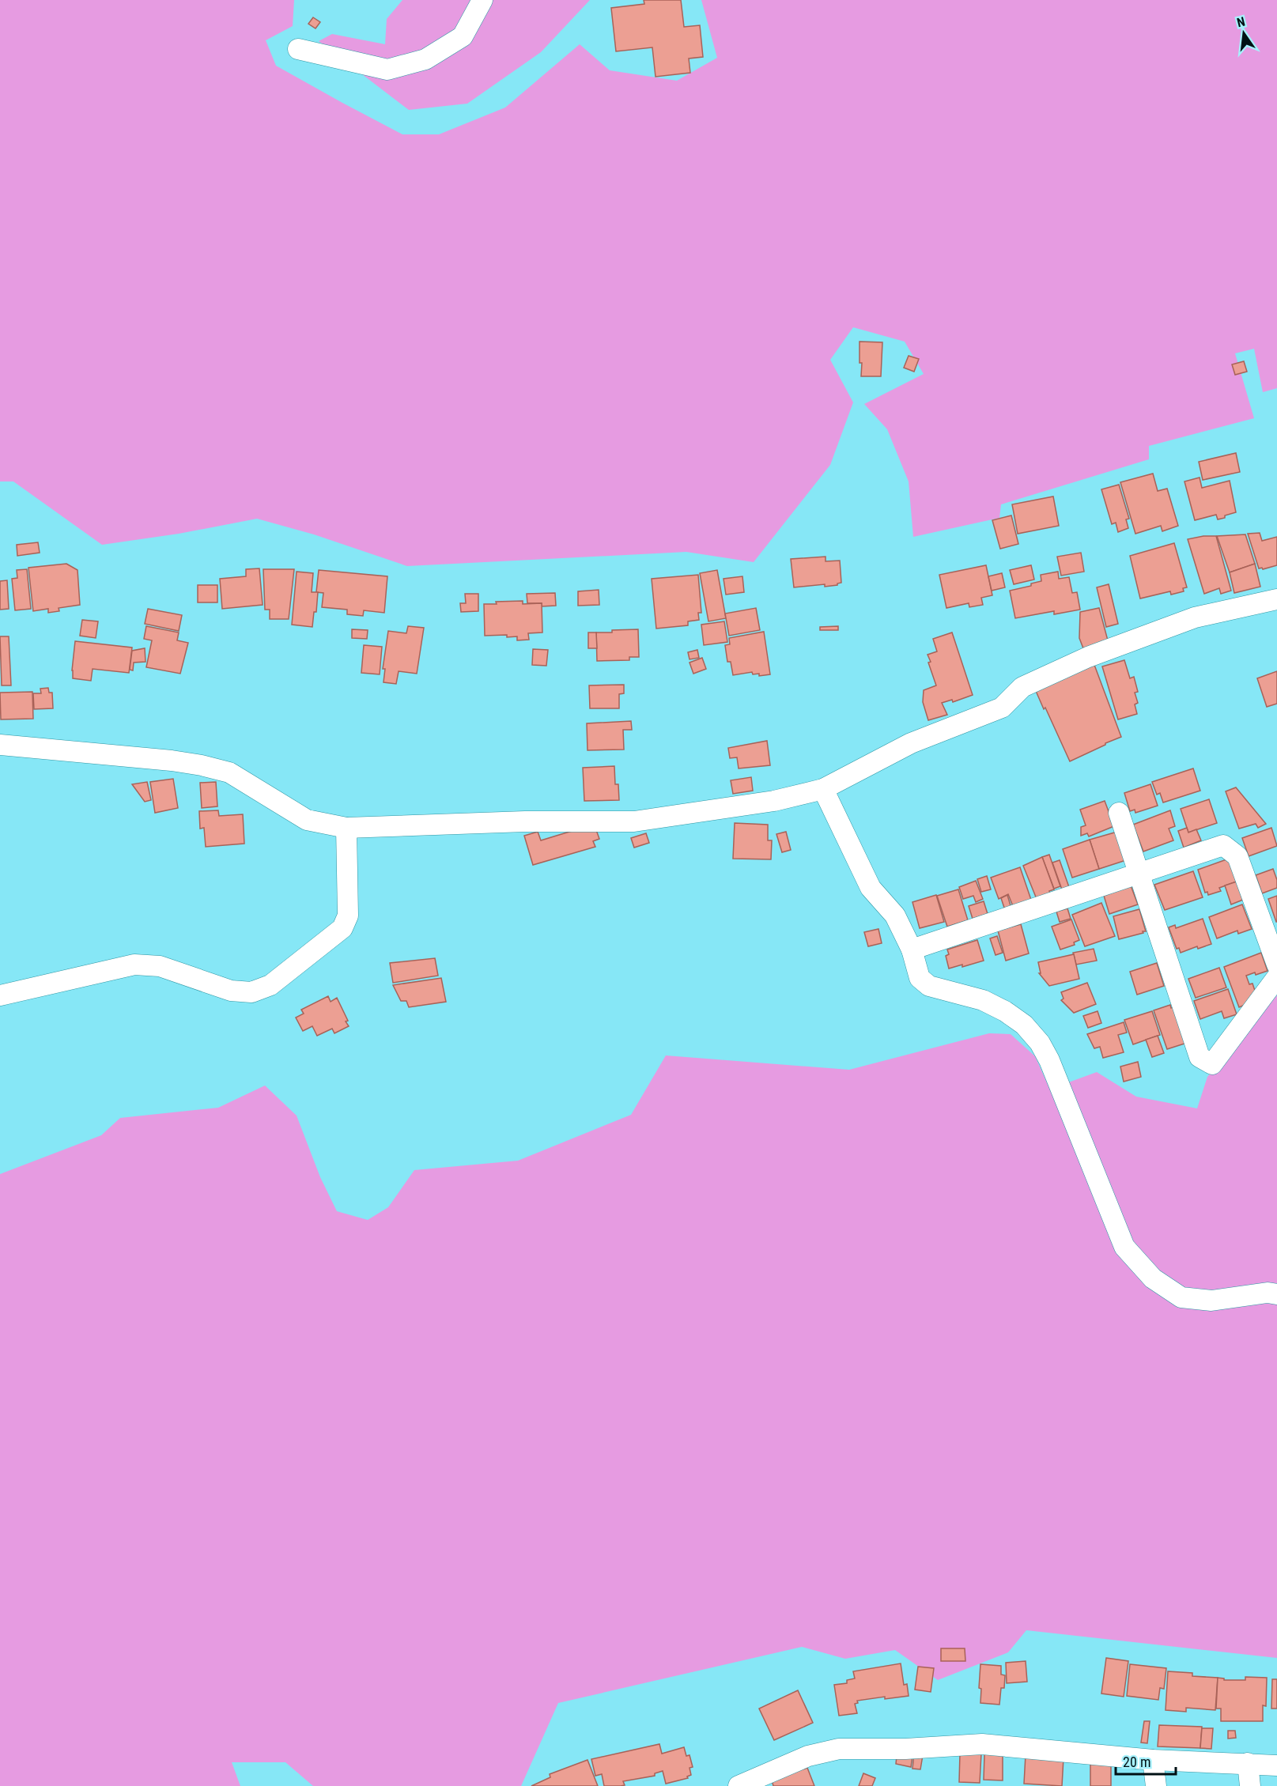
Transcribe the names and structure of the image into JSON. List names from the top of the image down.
{
  "scale_bar": "20 m",
  "north": "top"
}
